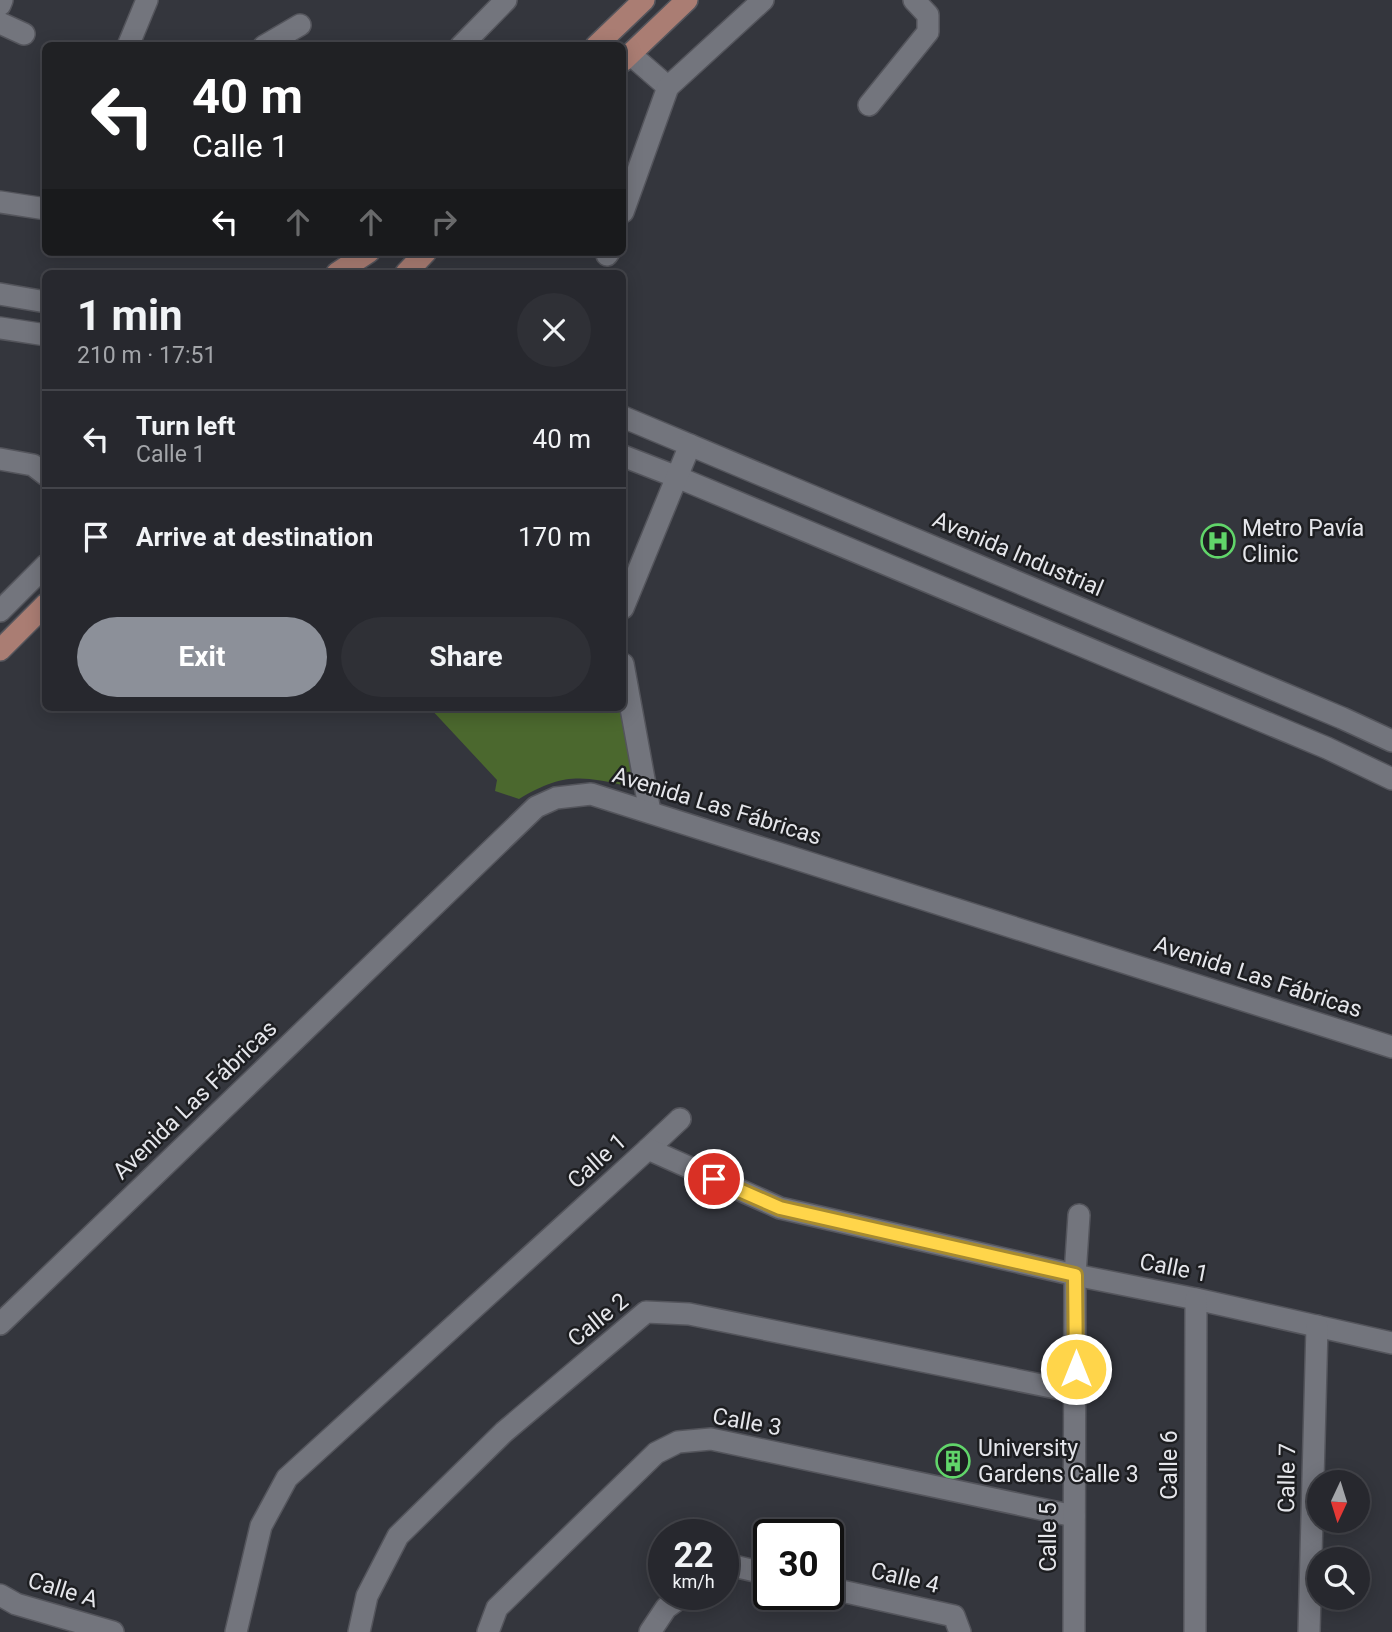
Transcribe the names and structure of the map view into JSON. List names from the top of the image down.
{
  "streets": {
    "street": [
      "Avenida Industrial",
      "Avenida Las Fábricas",
      "Calle 1",
      "Calle 2",
      "Calle 3",
      "Calle 6",
      "Calle 7",
      "Calle 5",
      "Calle 4",
      "Calle A"
    ]
  },
  "crossings": [
    ["Calle 1", "Calle 6"],
    ["Calle 1", "Calle 7"],
    ["Calle 1", "Calle 5"],
    ["Calle 2", "Calle 5"],
    ["Calle 3", "Calle 5"]
  ],
  "places": {
    "hospital": ["Metro Pavía Clinic"],
    "building": ["University Gardens Calle 3"]
  },
  "north": "bottom",
  "page": {
    "turn": ["40 m", "Calle 1"],
    "heading": ["1 min", "210 m · 17:51"],
    "list": [
      {
        "name": "Turn left",
        "note": "Calle 1",
        "value": "40 m"
      },
      {
        "name": "Arrive at destination",
        "value": "170 m"
      }
    ],
    "buttons": ["Exit", "Share"],
    "speed": "22 km/h",
    "limit": "30"
  }
}
